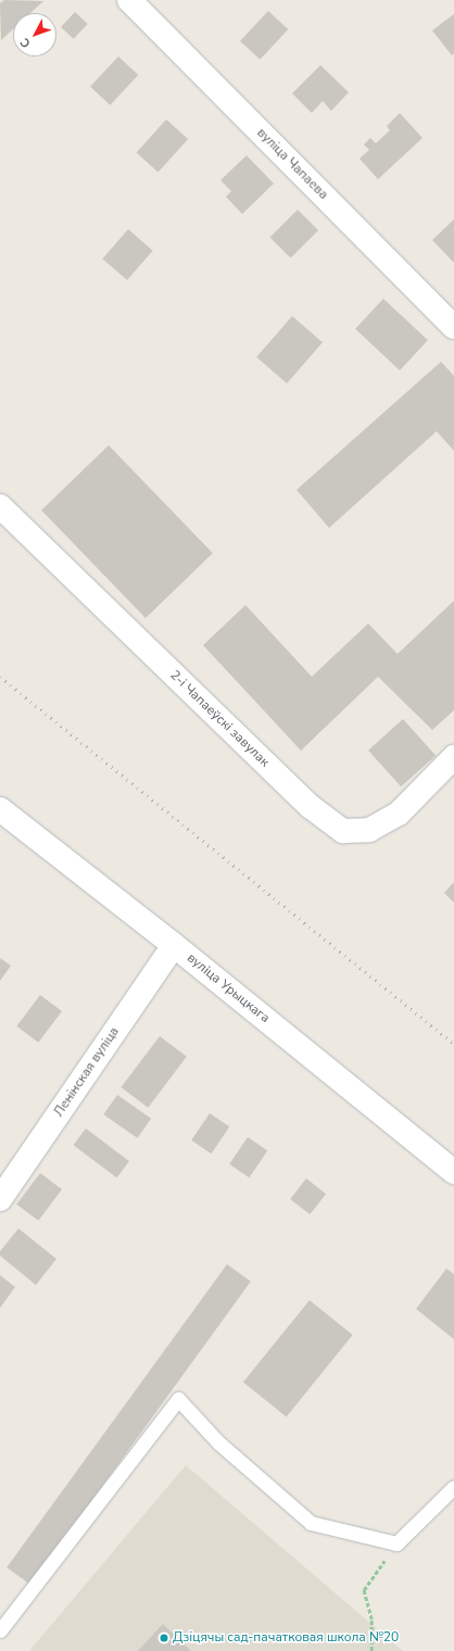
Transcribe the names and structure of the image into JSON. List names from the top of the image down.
{
  "streets": {
    "street": [
      "вуліца Чапаева",
      "2-і Чапаеўскі завулак",
      "вуліца Урыцкага",
      "Ленінская вуліца"
    ]
  },
  "crossings": [
    ["вуліца Урыцкага", "Ленінская вуліца"]
  ],
  "places": ["Дзіцячы сад-пачатковая школа №20"],
  "north": "bottom left"
}
